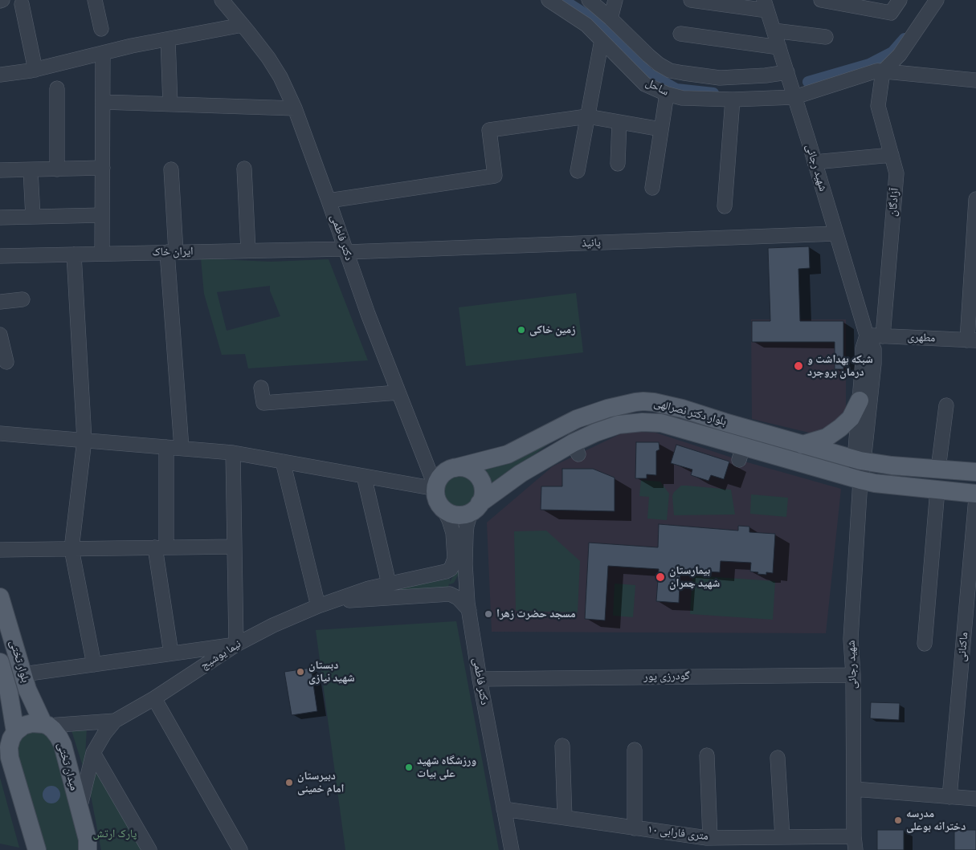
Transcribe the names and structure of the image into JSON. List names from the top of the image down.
{
  "streets": {
    "main road": ["بلوار دکتر نصرالهی", "بلوار تختی", "میدان تختی"],
    "street": [
      "ساحل",
      "شهید رجائی",
      "آزادگان",
      "دکتر فاطمی",
      "پانیذ",
      "ایران خاک",
      "مطهری",
      "ماکنانی",
      "نیما یوشیج",
      "گودرزی پور",
      "۱۰ متری فارابی"
    ]
  },
  "crossings": [
    ["ساحل", "شهید رجائی"],
    ["ساحل", "آزادگان"],
    ["شهید رجائی", "پانیذ"],
    ["شهید رجائی", "مطهری"],
    ["شهید رجائی", "بلوار دکتر نصرالهی"],
    ["شهید رجائی", "گودرزی پور"],
    ["شهید رجائی", "۱۰ متری فارابی"],
    ["آزادگان", "مطهری"],
    ["دکتر فاطمی", "پانیذ"],
    ["دکتر فاطمی", "ایران خاک"],
    ["دکتر فاطمی", "بلوار دکتر نصرالهی"],
    ["دکتر فاطمی", "نیما یوشیج"],
    ["دکتر فاطمی", "گودرزی پور"],
    ["دکتر فاطمی", "۱۰ متری فارابی"],
    ["پانیذ", "ایران خاک"],
    ["بلوار دکتر نصرالهی", "نیما یوشیج"],
    ["نیما یوشیج", "بلوار تختی"],
    ["نیما یوشیج", "میدان تختی"],
    ["بلوار تختی", "میدان تختی"]
  ],
  "parks": ["پارک ارتش"],
  "places": [
    "زمین خاکی",
    "شبکه بهداشت و درمان بروجرد",
    "بیمارستان شهید چمران",
    "مسجد حضرت زهرا",
    "دبستان شهید نیازی",
    "ورزشگاه شهید علی بیات",
    "دبیرستان امام خمینی",
    "مدرسه دخترانه بوعلی"
  ]
}
